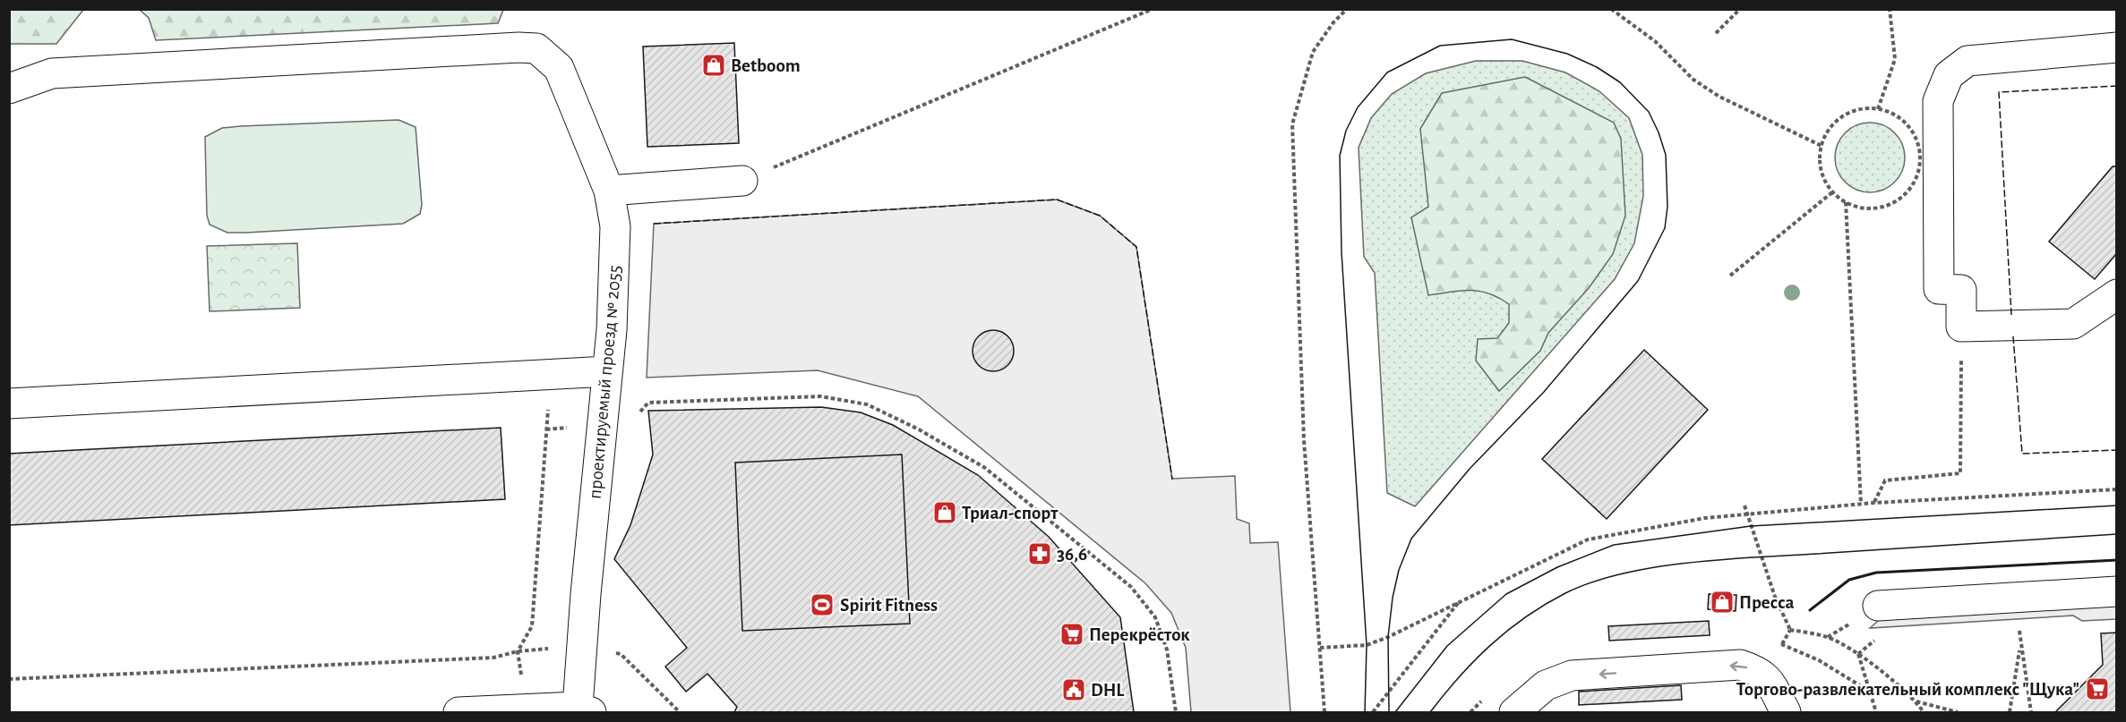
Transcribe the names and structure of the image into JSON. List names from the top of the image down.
{
  "streets": {
    "street": ["проектируемый проезд № 2055"]
  },
  "places": {
    "shop": ["Betboom", "Триал-спорт", "Пресса"],
    "pharmacy": ["36,6"],
    "sports": ["Spirit Fitness"],
    "supermarket": ["Перекрёсток", "Торгово-развлекательный комплекс \"Щука\""],
    "public building": ["DHL"]
  }
}
